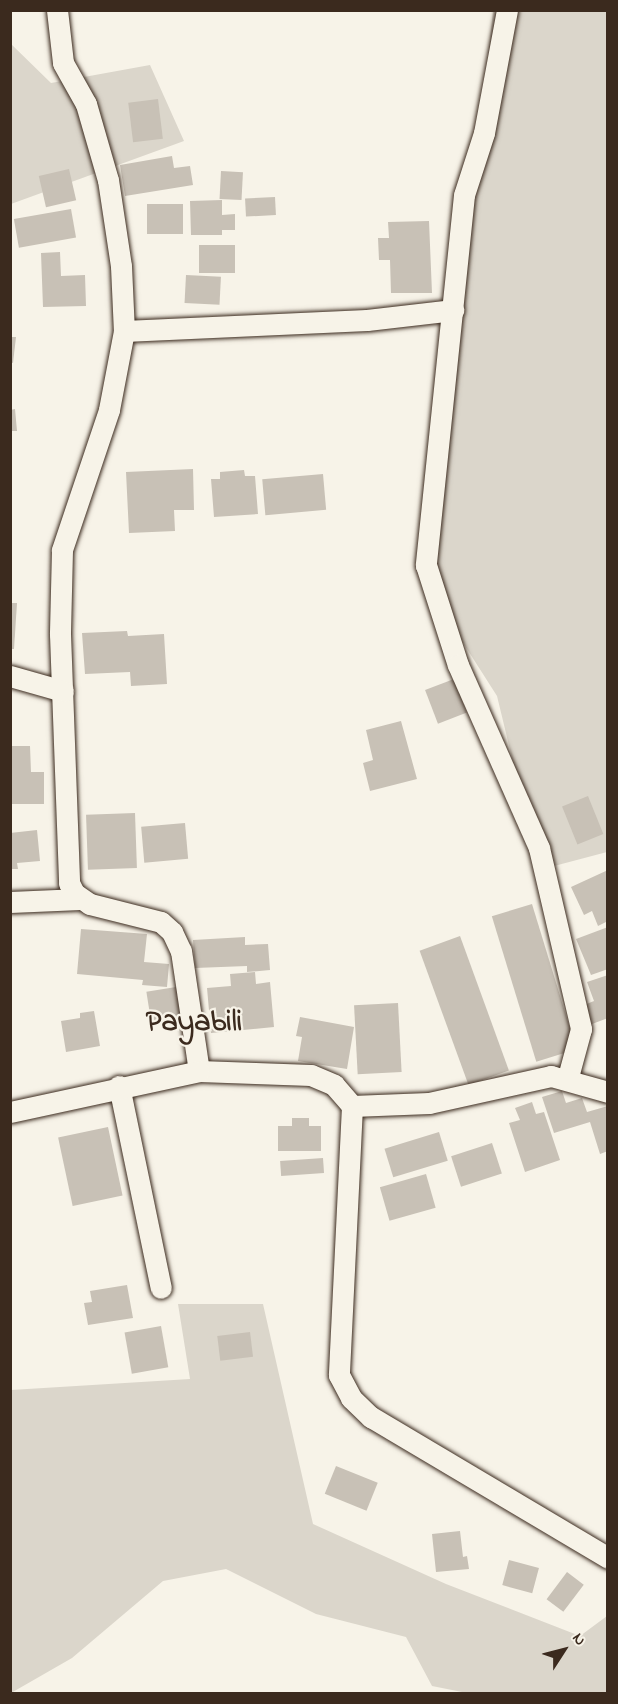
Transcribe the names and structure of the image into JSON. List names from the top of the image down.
{
  "districts": ["Payabili"],
  "north": "top right"
}
